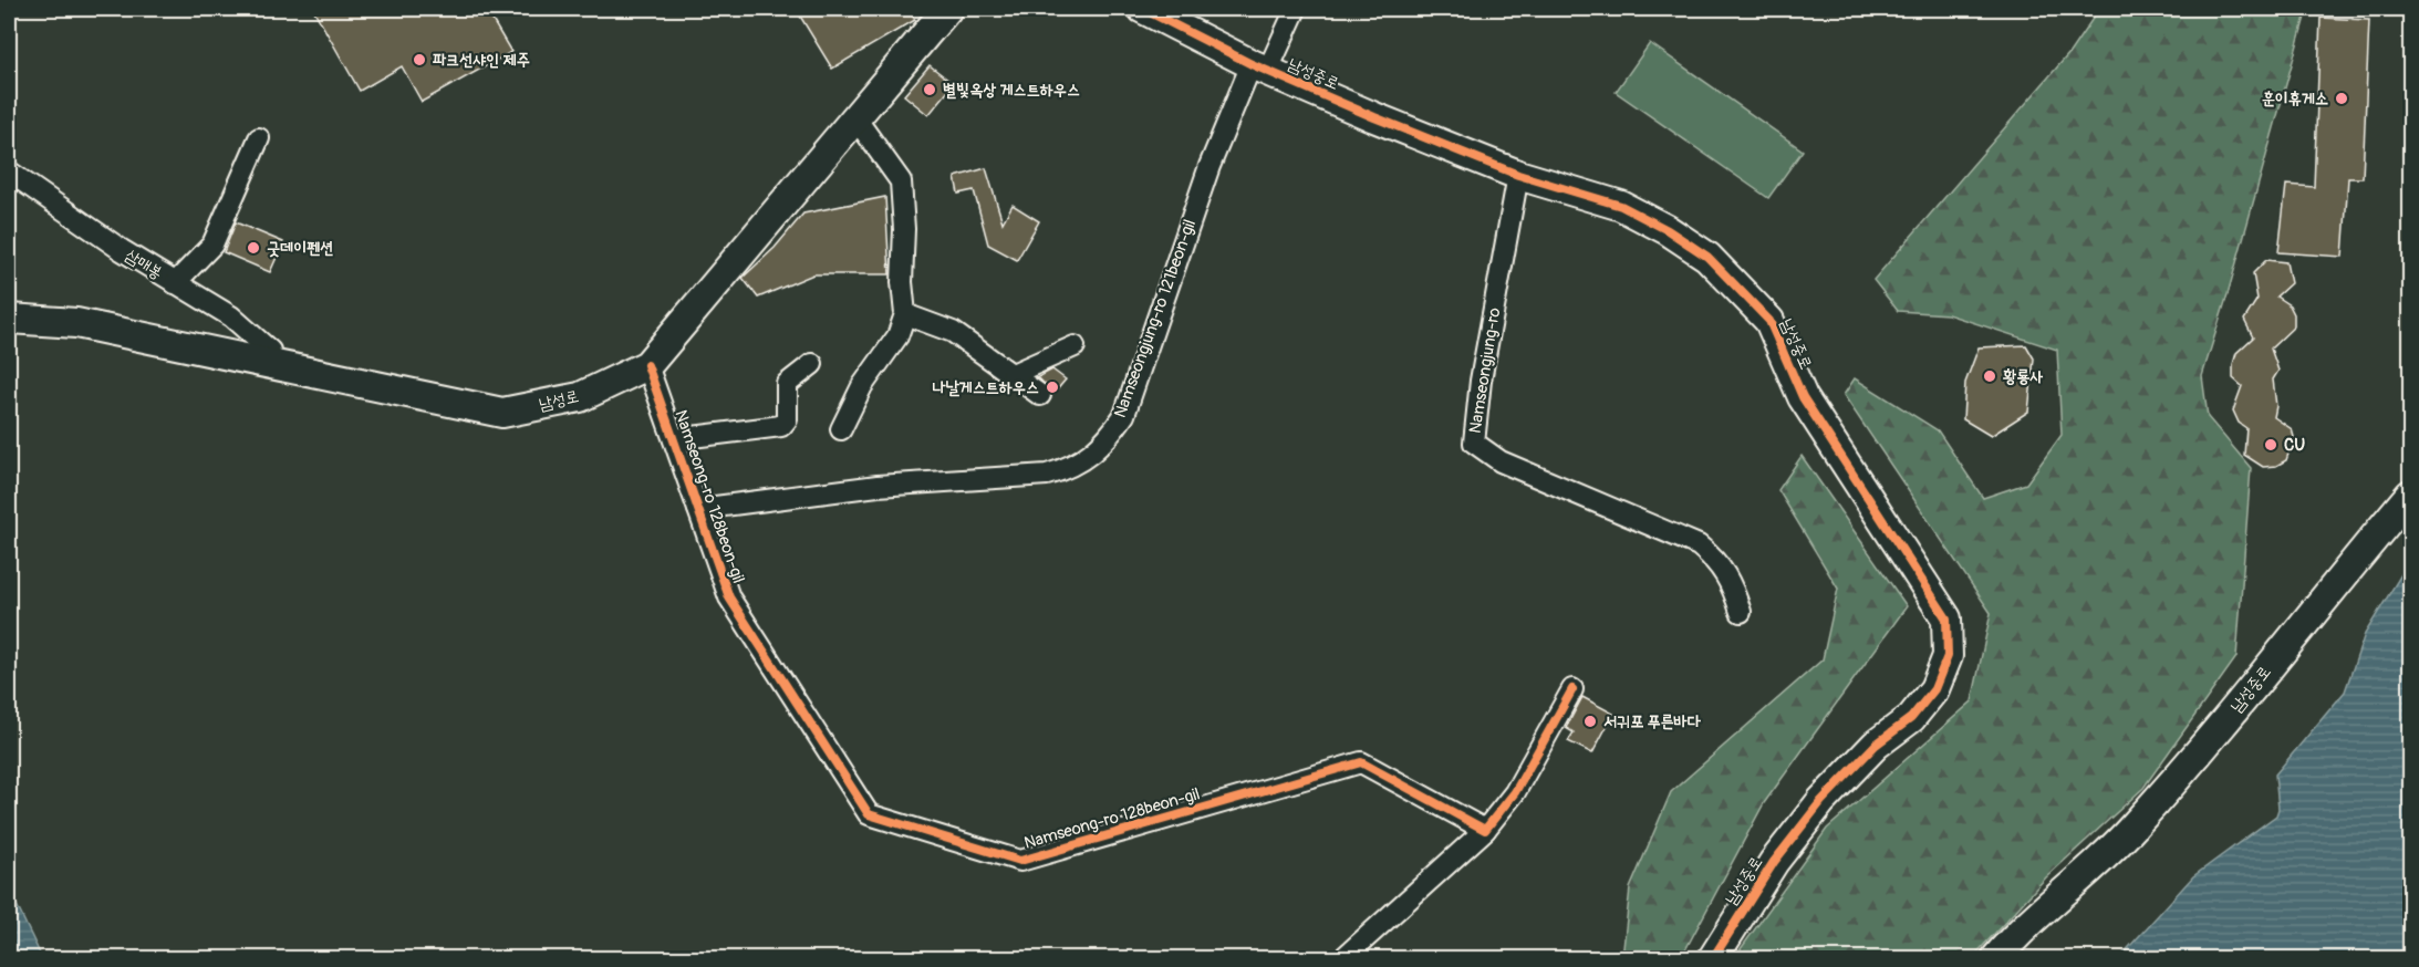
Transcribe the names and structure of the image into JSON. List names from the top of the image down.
{
  "streets": {
    "street": [
      "남성중로",
      "삼매봉",
      "Namseongjung-ro 121beon-gil",
      "Namseongjung-ro",
      "남성로",
      "Namseong-ro 128beon-gil"
    ]
  },
  "crossings": [
    ["남성중로", "Namseongjung-ro 121beon-gil"],
    ["남성중로", "Namseongjung-ro"],
    ["삼매봉", "남성로"],
    ["Namseongjung-ro 121beon-gil", "Namseong-ro 128beon-gil"],
    ["남성로", "Namseong-ro 128beon-gil"]
  ],
  "places": [
    "파크선샤인 제주",
    "별빛옥상 게스트하우스",
    "훈이휴게소",
    "굿데이펜션",
    "황룡사",
    "나날게스트하우스",
    "CU",
    "서귀포 푸른바다"
  ]
}
